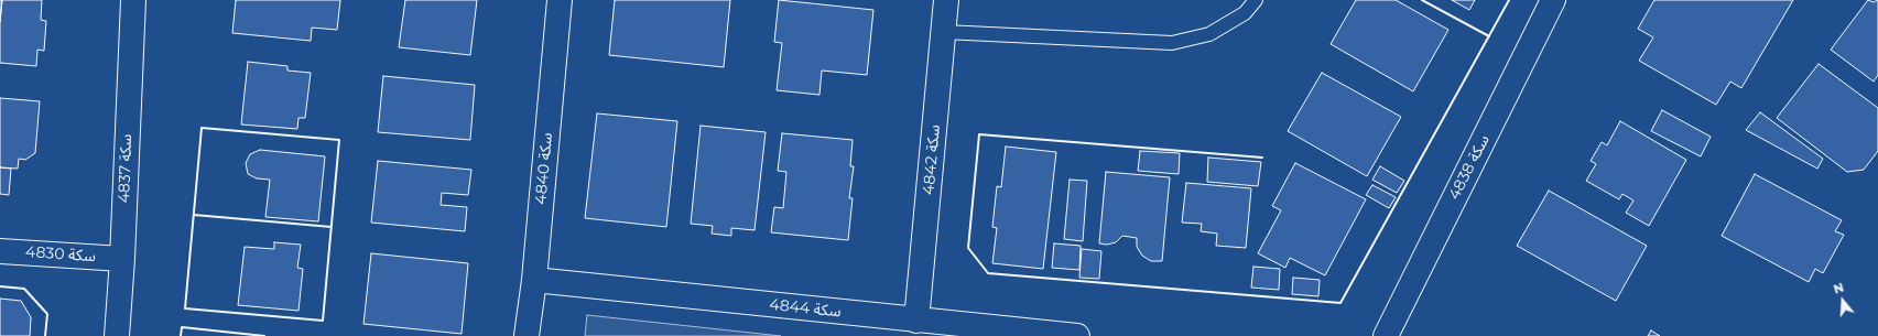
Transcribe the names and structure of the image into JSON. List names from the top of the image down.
{
  "streets": {
    "street": [
      "سكة 4842",
      "سكة 4838",
      "سكة 4837",
      "سكة 4840",
      "سكة 4830",
      "سكة 4844"
    ]
  },
  "crossings": [
    ["سكة 4842", "سكة 4844"],
    ["سكة 4837", "سكة 4830"],
    ["سكة 4840", "سكة 4844"]
  ],
  "north": "top"
}
